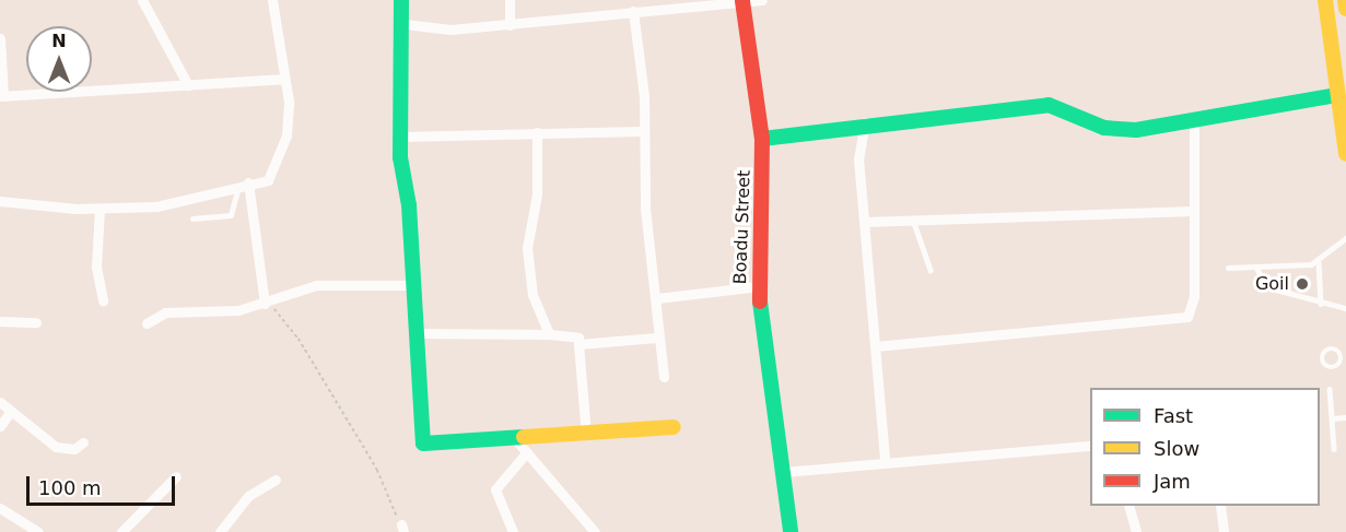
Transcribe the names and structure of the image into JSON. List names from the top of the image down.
{
  "streets": {
    "main road": ["Boadu Street"]
  },
  "places": ["Goil"],
  "legend": ["Fast", "Slow", "Jam"],
  "scale_bar": "100 m",
  "north": "top"
}
